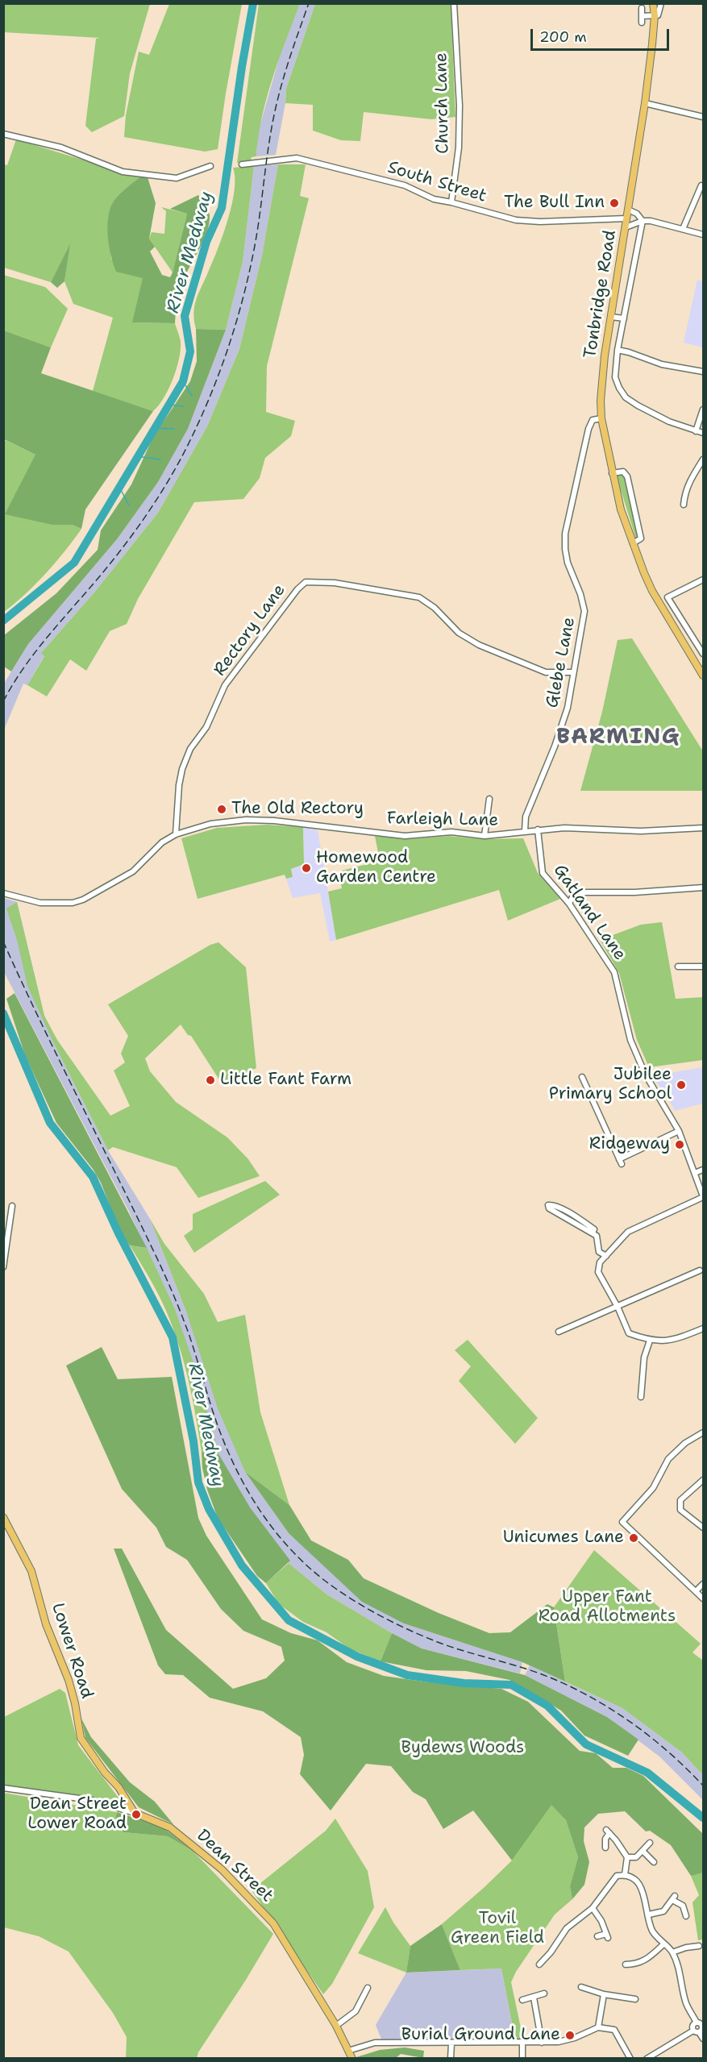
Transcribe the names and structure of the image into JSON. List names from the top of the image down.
{
  "streets": {
    "main road": ["Tonbridge Road", "Lower Road", "Dean Street"],
    "street": [
      "Church Lane",
      "South Street",
      "Rectory Lane",
      "Glebe Lane",
      "Farleigh Lane",
      "Gatland Lane"
    ]
  },
  "crossings": [
    ["Church Lane", "South Street"],
    ["South Street", "Tonbridge Road"],
    ["Tonbridge Road", "Glebe Lane"],
    ["Rectory Lane", "Glebe Lane"],
    ["Rectory Lane", "Farleigh Lane"],
    ["Glebe Lane", "Farleigh Lane"],
    ["Farleigh Lane", "Gatland Lane"],
    ["Lower Road", "Dean Street"]
  ],
  "districts": ["BARMING"],
  "water": ["River Medway"],
  "parks": ["Upper Fant Road Allotments", "Bydews Woods", "Tovil Green Field"],
  "places": [
    "The Bull Inn",
    "The Old Rectory",
    "Homewood Garden Centre",
    "Little Fant Farm",
    "Jubilee Primary School",
    "Ridgeway",
    "Unicumes Lane",
    "Dean Street Lower Road",
    "Burial Ground Lane"
  ],
  "scale_bar": "200 m"
}
